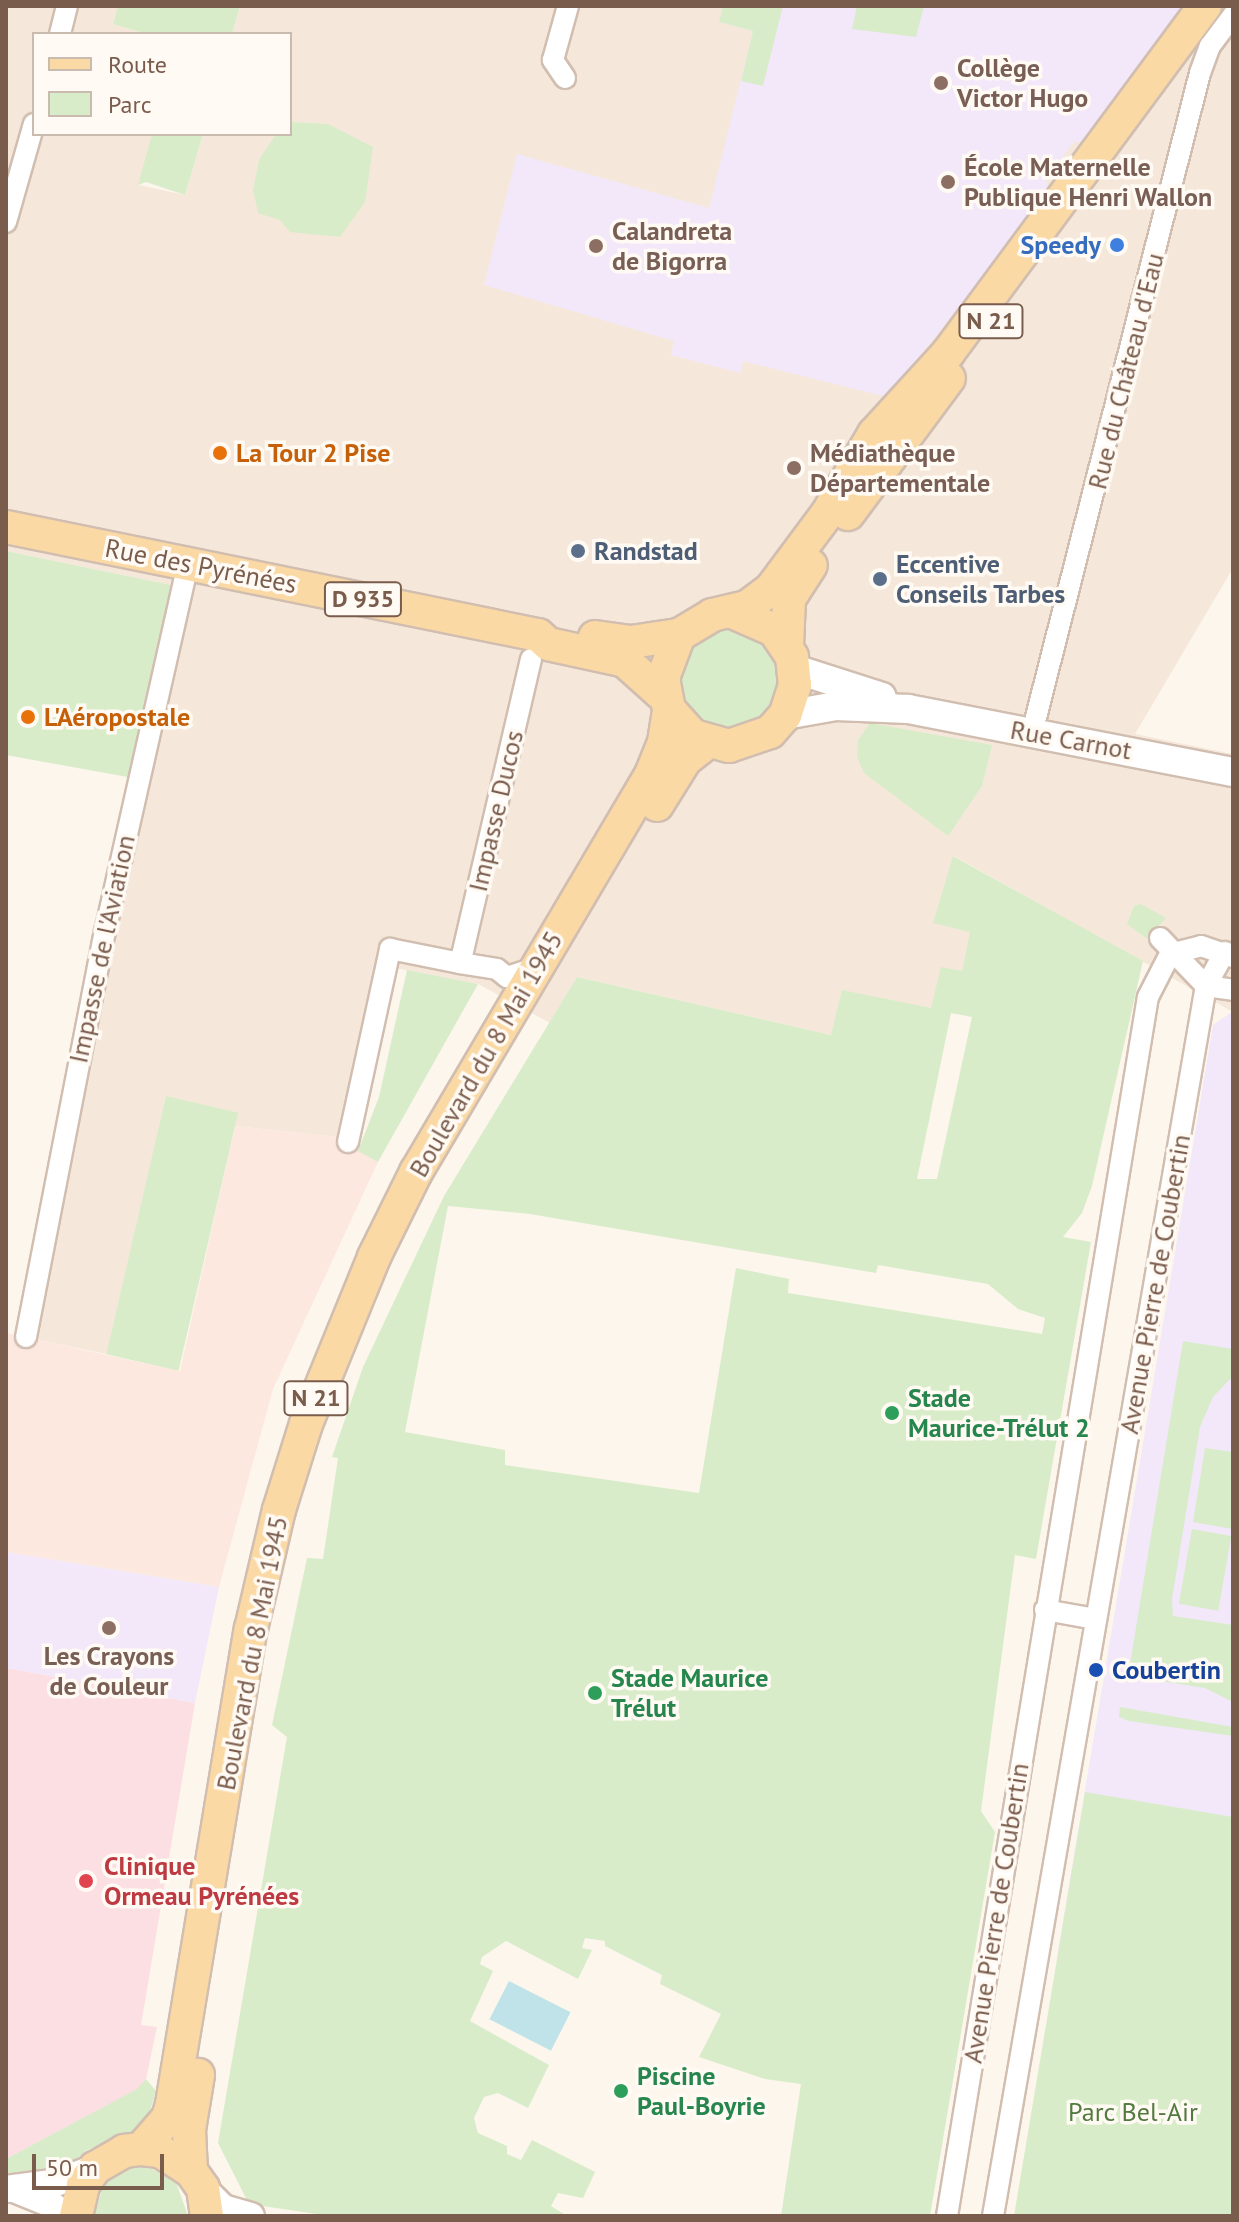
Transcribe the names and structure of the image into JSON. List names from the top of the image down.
{
  "streets": {
    "main road": [
      "N 21",
      "Rue des Pyrénées",
      "D 935",
      "Rue Carnot",
      "Boulevard du 8 Mai 1945"
    ],
    "street": [
      "Rue du Château d'Eau",
      "Impasse Ducos",
      "Impasse de l'Aviation",
      "Avenue Pierre de Coubertin"
    ]
  },
  "crossings": [
    ["N 21", "D 935"],
    ["N 21", "Rue Carnot"],
    ["N 21", "Boulevard du 8 Mai 1945"],
    ["Rue du Château d'Eau", "Rue Carnot"],
    ["Rue des Pyrénées", "D 935"],
    ["Rue des Pyrénées", "Impasse Ducos"],
    ["Rue des Pyrénées", "Impasse de l'Aviation"],
    ["D 935", "Rue Carnot"],
    ["D 935", "Impasse Ducos"],
    ["D 935", "Boulevard du 8 Mai 1945"],
    ["Rue Carnot", "Boulevard du 8 Mai 1945"]
  ],
  "parks": ["Parc Bel-Air"],
  "places": [
    "Collège Victor Hugo",
    "École Maternelle Publique Henri Wallon",
    "Speedy",
    "Calandreta de Bigorra",
    "La Tour 2 Pise",
    "Médiathèque Départementale",
    "Randstad",
    "Eccentive Conseils Tarbes",
    "L'Aéropostale",
    "Stade Maurice-Trélut 2",
    "Les Crayons de Couleur",
    "Coubertin",
    "Stade Maurice Trélut",
    "Clinique Ormeau Pyrénées",
    "Piscine Paul-Boyrie"
  ],
  "legend": ["Route", "Parc"],
  "scale_bar": "50 m"
}
